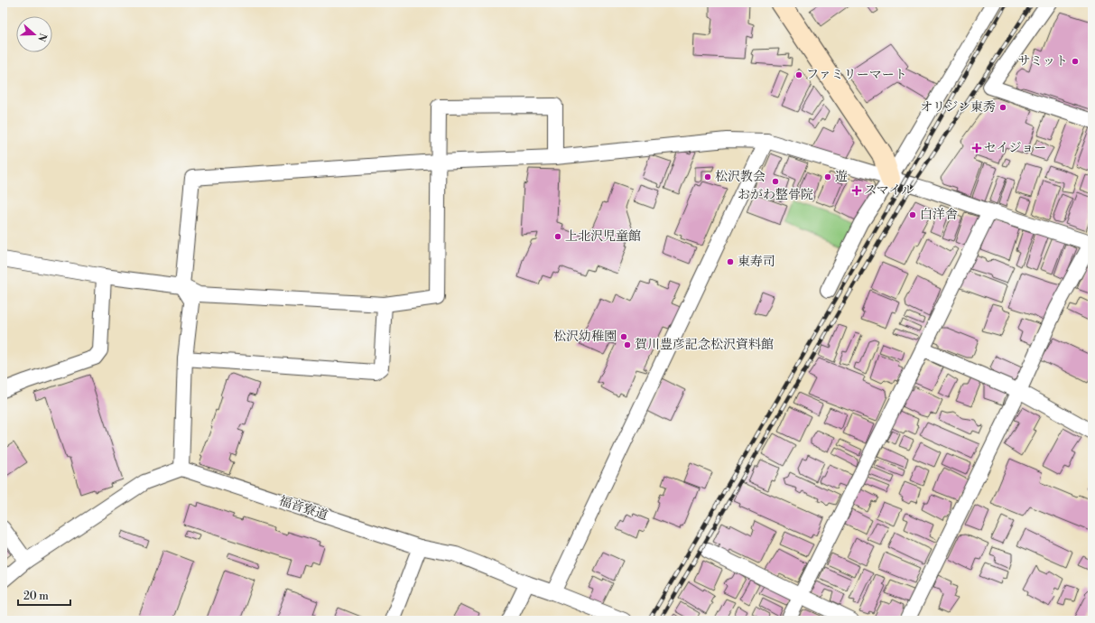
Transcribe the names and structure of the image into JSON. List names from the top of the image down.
{
  "streets": {
    "street": ["福音寮道"]
  },
  "places": {
    "other": [
      "サミット",
      "ファミリーマート",
      "オリジン東秀",
      "松沢教会",
      "遊",
      "おがわ整骨院",
      "白洋舎",
      "上北沢児童館",
      "東寿司",
      "松沢幼稚園",
      "賀川豊彦記念松沢資料館"
    ],
    "health": ["セイジョー", "スマイル"]
  },
  "scale_bar": "20 m",
  "north": "right"
}
